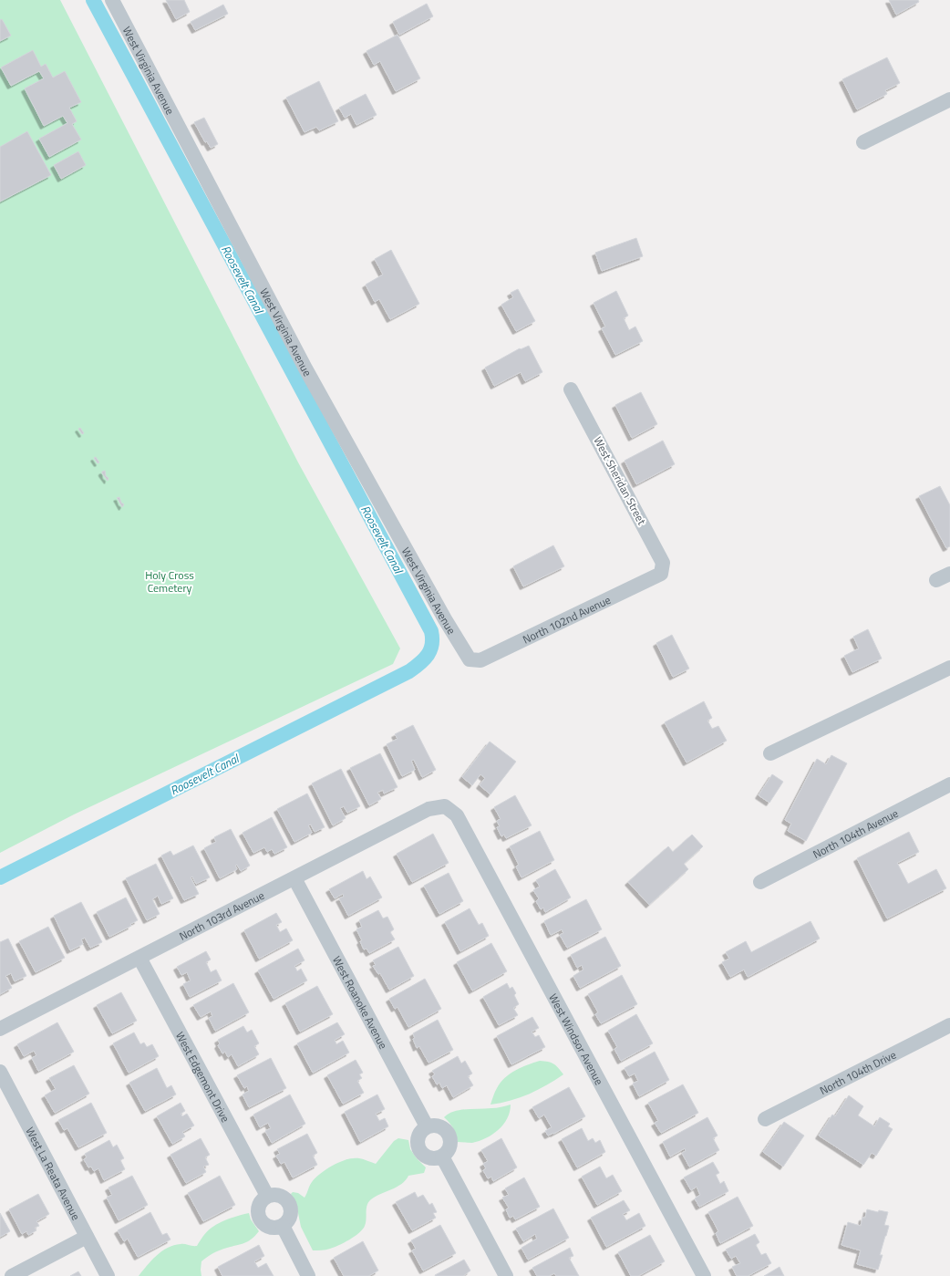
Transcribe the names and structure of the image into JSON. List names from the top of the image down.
{
  "streets": {
    "street": [
      "West Virginia Avenue",
      "West Sheridan Street",
      "North 102nd Avenue",
      "North 104th Avenue",
      "North 103rd Avenue",
      "West Roanoke Avenue",
      "West Windsor Avenue",
      "North 104th Drive",
      "West Edgemont Drive",
      "West La Reata Avenue"
    ]
  },
  "crossings": [
    ["West Virginia Avenue", "North 102nd Avenue"],
    ["West Sheridan Street", "North 102nd Avenue"],
    ["North 103rd Avenue", "West Roanoke Avenue"],
    ["North 103rd Avenue", "West Windsor Avenue"],
    ["North 103rd Avenue", "West Edgemont Drive"]
  ],
  "water": ["Roosevelt Canal"],
  "parks": ["Holy Cross Cemetery"]
}
